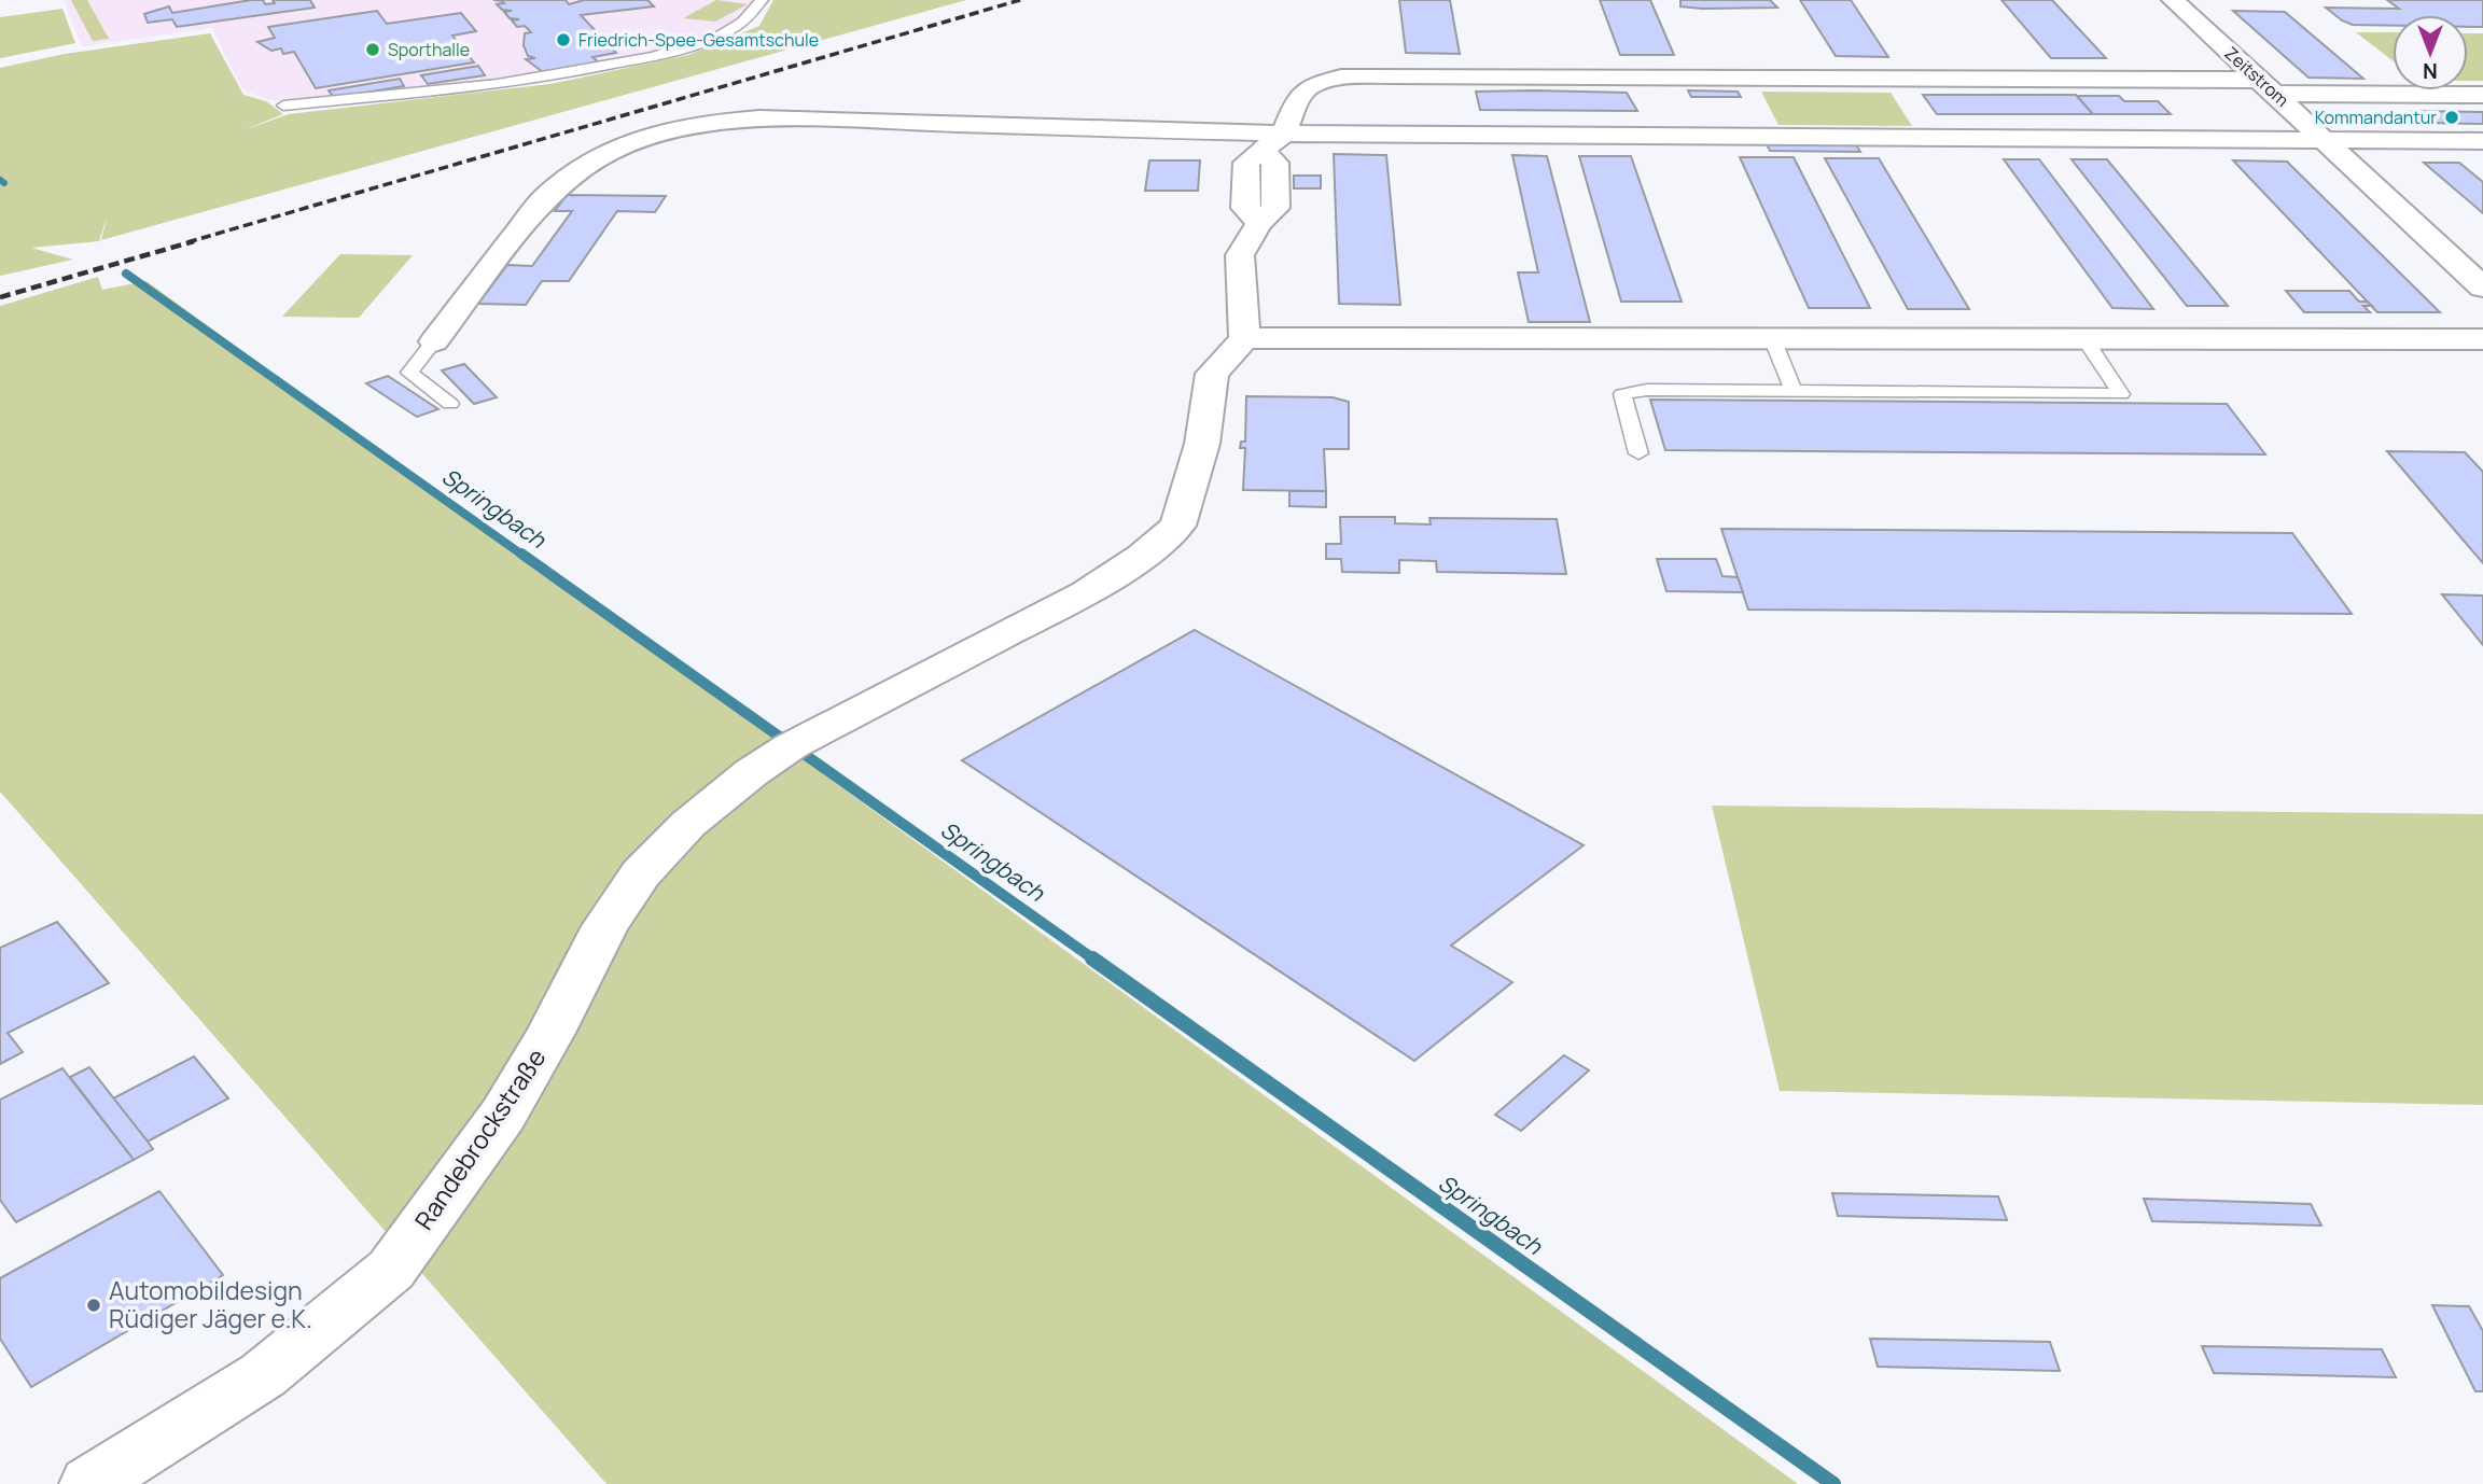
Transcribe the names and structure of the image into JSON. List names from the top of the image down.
{
  "streets": {
    "street": ["Zeitstrom", "Randebrockstraße"]
  },
  "water": ["Springbach"],
  "places": [
    "Friedrich-Spee-Gesamtschule",
    "Sporthalle",
    "Kommandantur",
    "Automobildesign Rüdiger Jäger e.K."
  ],
  "north": "bottom"
}
